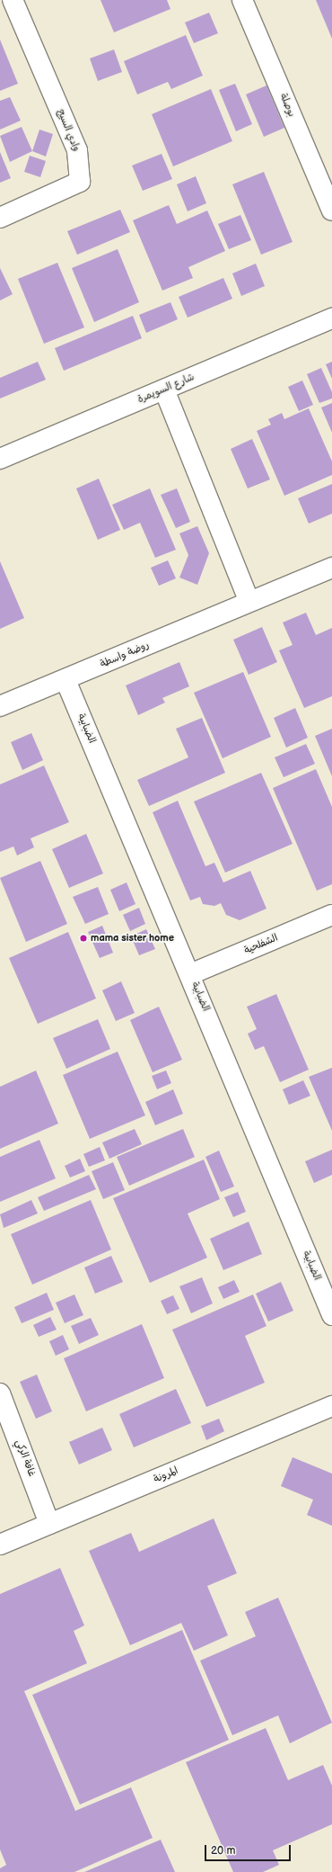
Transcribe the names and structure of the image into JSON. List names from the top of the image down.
{
  "streets": {
    "street": [
      "بوصلة",
      "وادي السيج",
      "شارع السويمرة",
      "روضة واسطة",
      "الضبابية",
      "الشفلحية",
      "غافة الركي",
      "المرونة"
    ]
  },
  "crossings": [
    ["روضة واسطة", "الضبابية"],
    ["الضبابية", "الشفلحية"],
    ["غافة الركي", "المرونة"]
  ],
  "places": ["mama sister home"],
  "scale_bar": "20 m"
}
